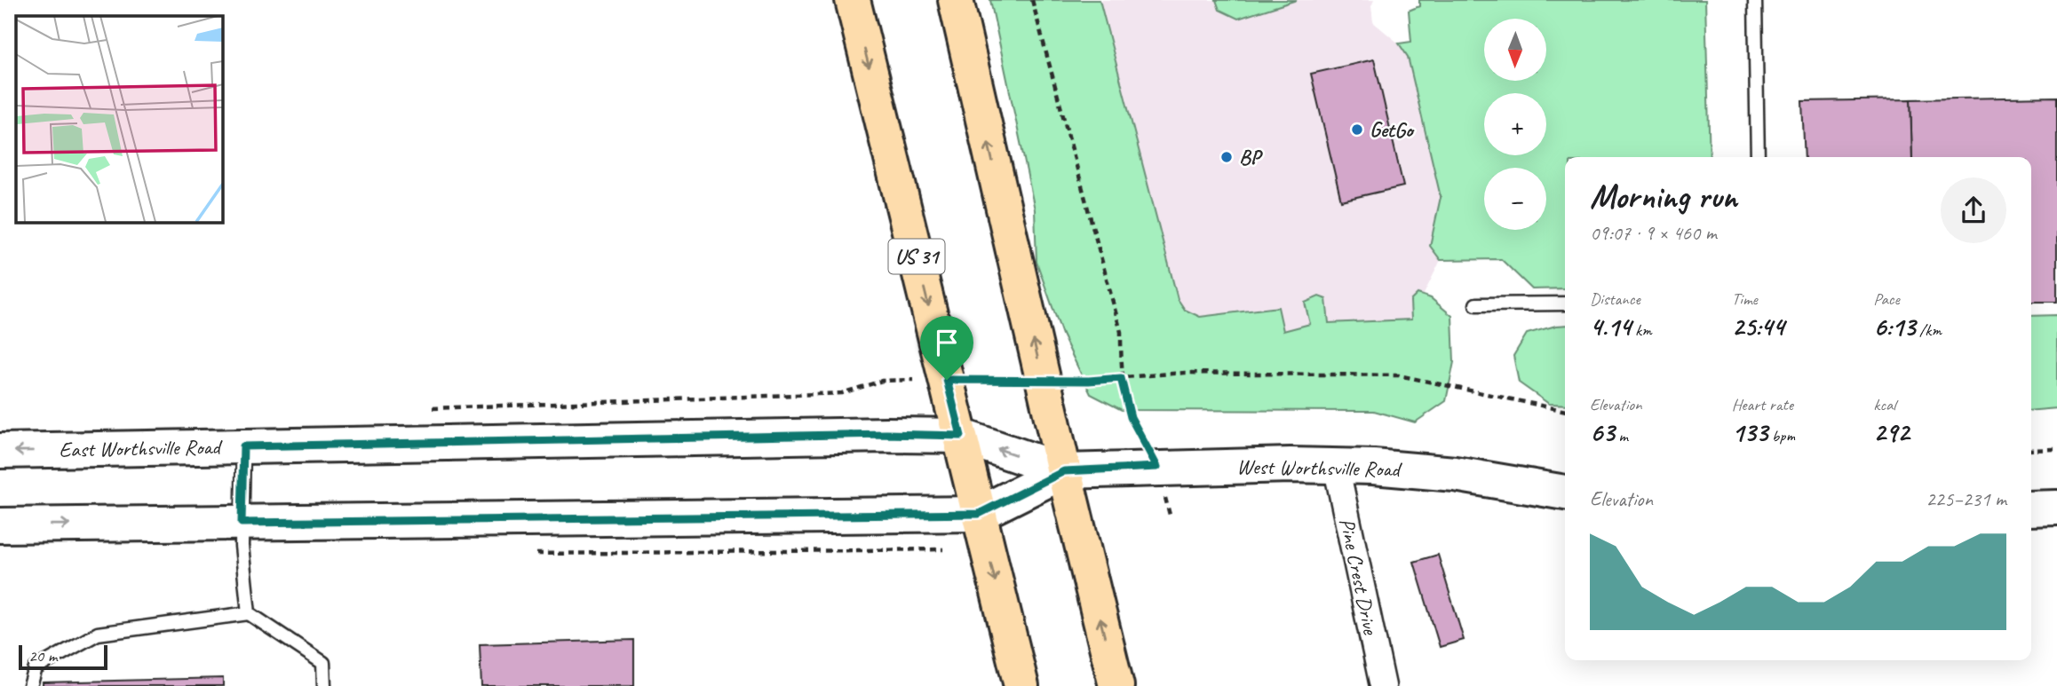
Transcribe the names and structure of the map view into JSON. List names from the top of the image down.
{
  "streets": {
    "main road": ["US 31", "East Worthsville Road", "West Worthsville Road"],
    "street": ["Pine Crest Drive"]
  },
  "crossings": [
    ["US 31", "East Worthsville Road"],
    ["East Worthsville Road", "West Worthsville Road"],
    ["West Worthsville Road", "Pine Crest Drive"]
  ],
  "places": ["GetGo", "BP"],
  "scale_bar": "20 m",
  "north": "bottom",
  "page": {
    "map_buttons": ["+", "−"],
    "heading": ["Morning run", "09:07 · 9 × 460 m"],
    "stats": [
      ["Distance", "4.14 km"],
      ["Time", "25:44"],
      ["Pace", "6:13 /km"],
      ["Elevation", "63 m"],
      ["Heart rate", "133 bpm"],
      ["kcal", "292"]
    ],
    "chart": ["Elevation", "225–231 m"],
    "scale": "20 m"
  }
}
